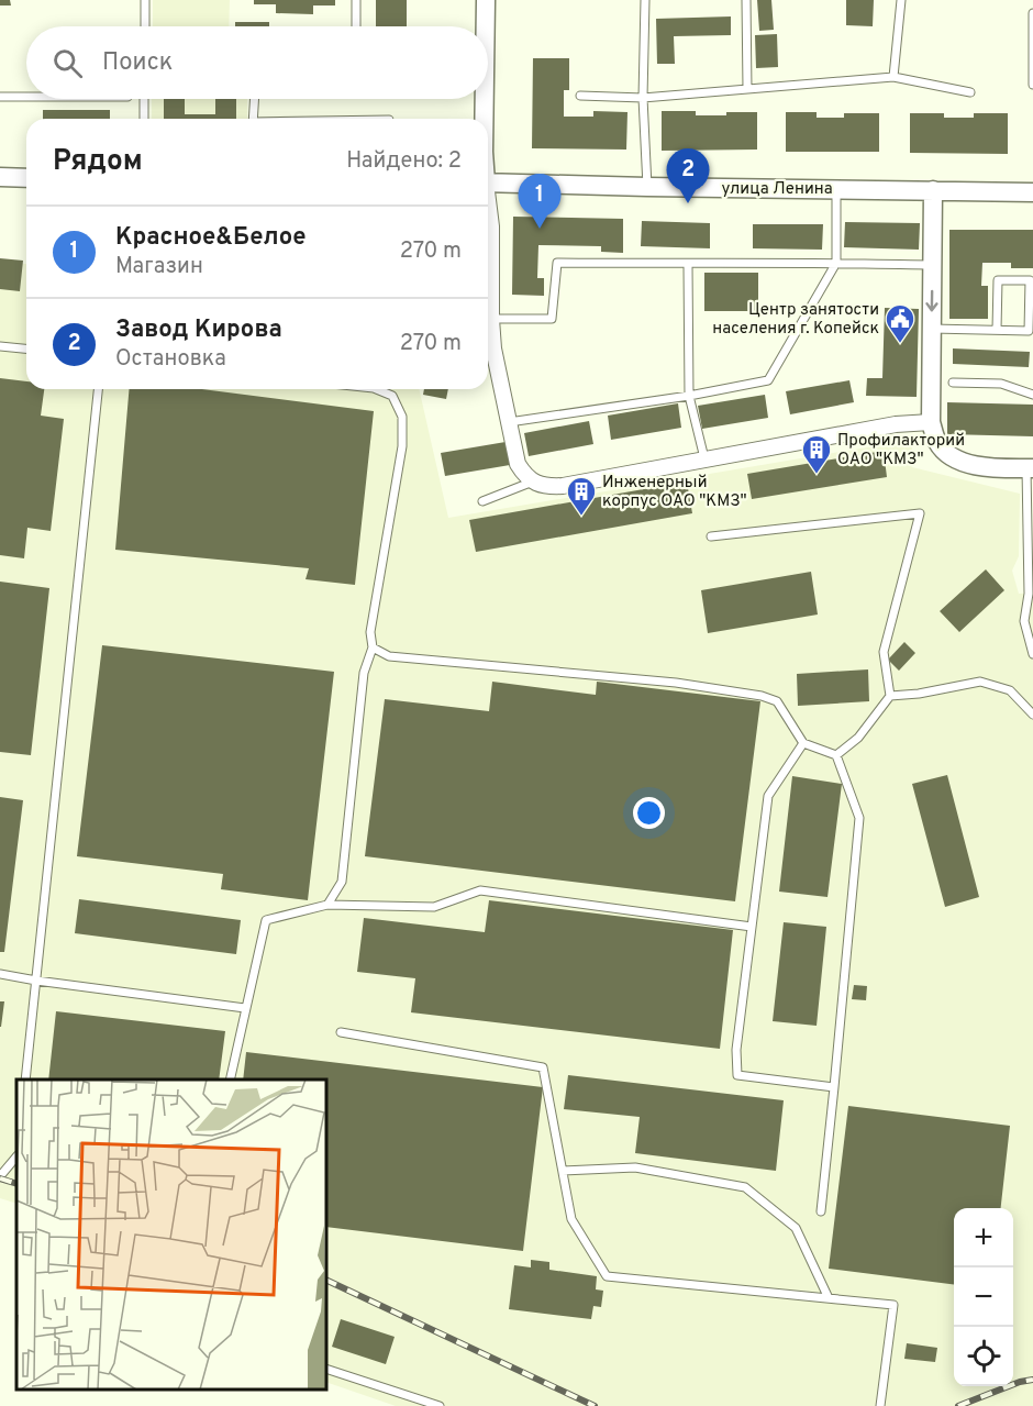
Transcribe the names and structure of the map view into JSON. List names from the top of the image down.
{
  "streets": {
    "street": ["улица Ленина"]
  },
  "places": {
    "public building": ["Центр занятости населения г. Копейск"],
    "building": ["Профилакторий ОАО \"КМЗ\"", "Инженерный корпус ОАО \"КМЗ\""]
  },
  "page": {
    "search": "Поиск",
    "heading": ["Рядом", "Найдено: 2"],
    "pins": ["2", "1"],
    "list": [
      {
        "mark": "1",
        "name": "Красное&Белое",
        "note": "Магазин",
        "value": "270 m"
      },
      {
        "mark": "2",
        "name": "Завод Кирова",
        "note": "Остановка",
        "value": "270 m"
      }
    ],
    "map_buttons": ["+", "−"]
  }
}
